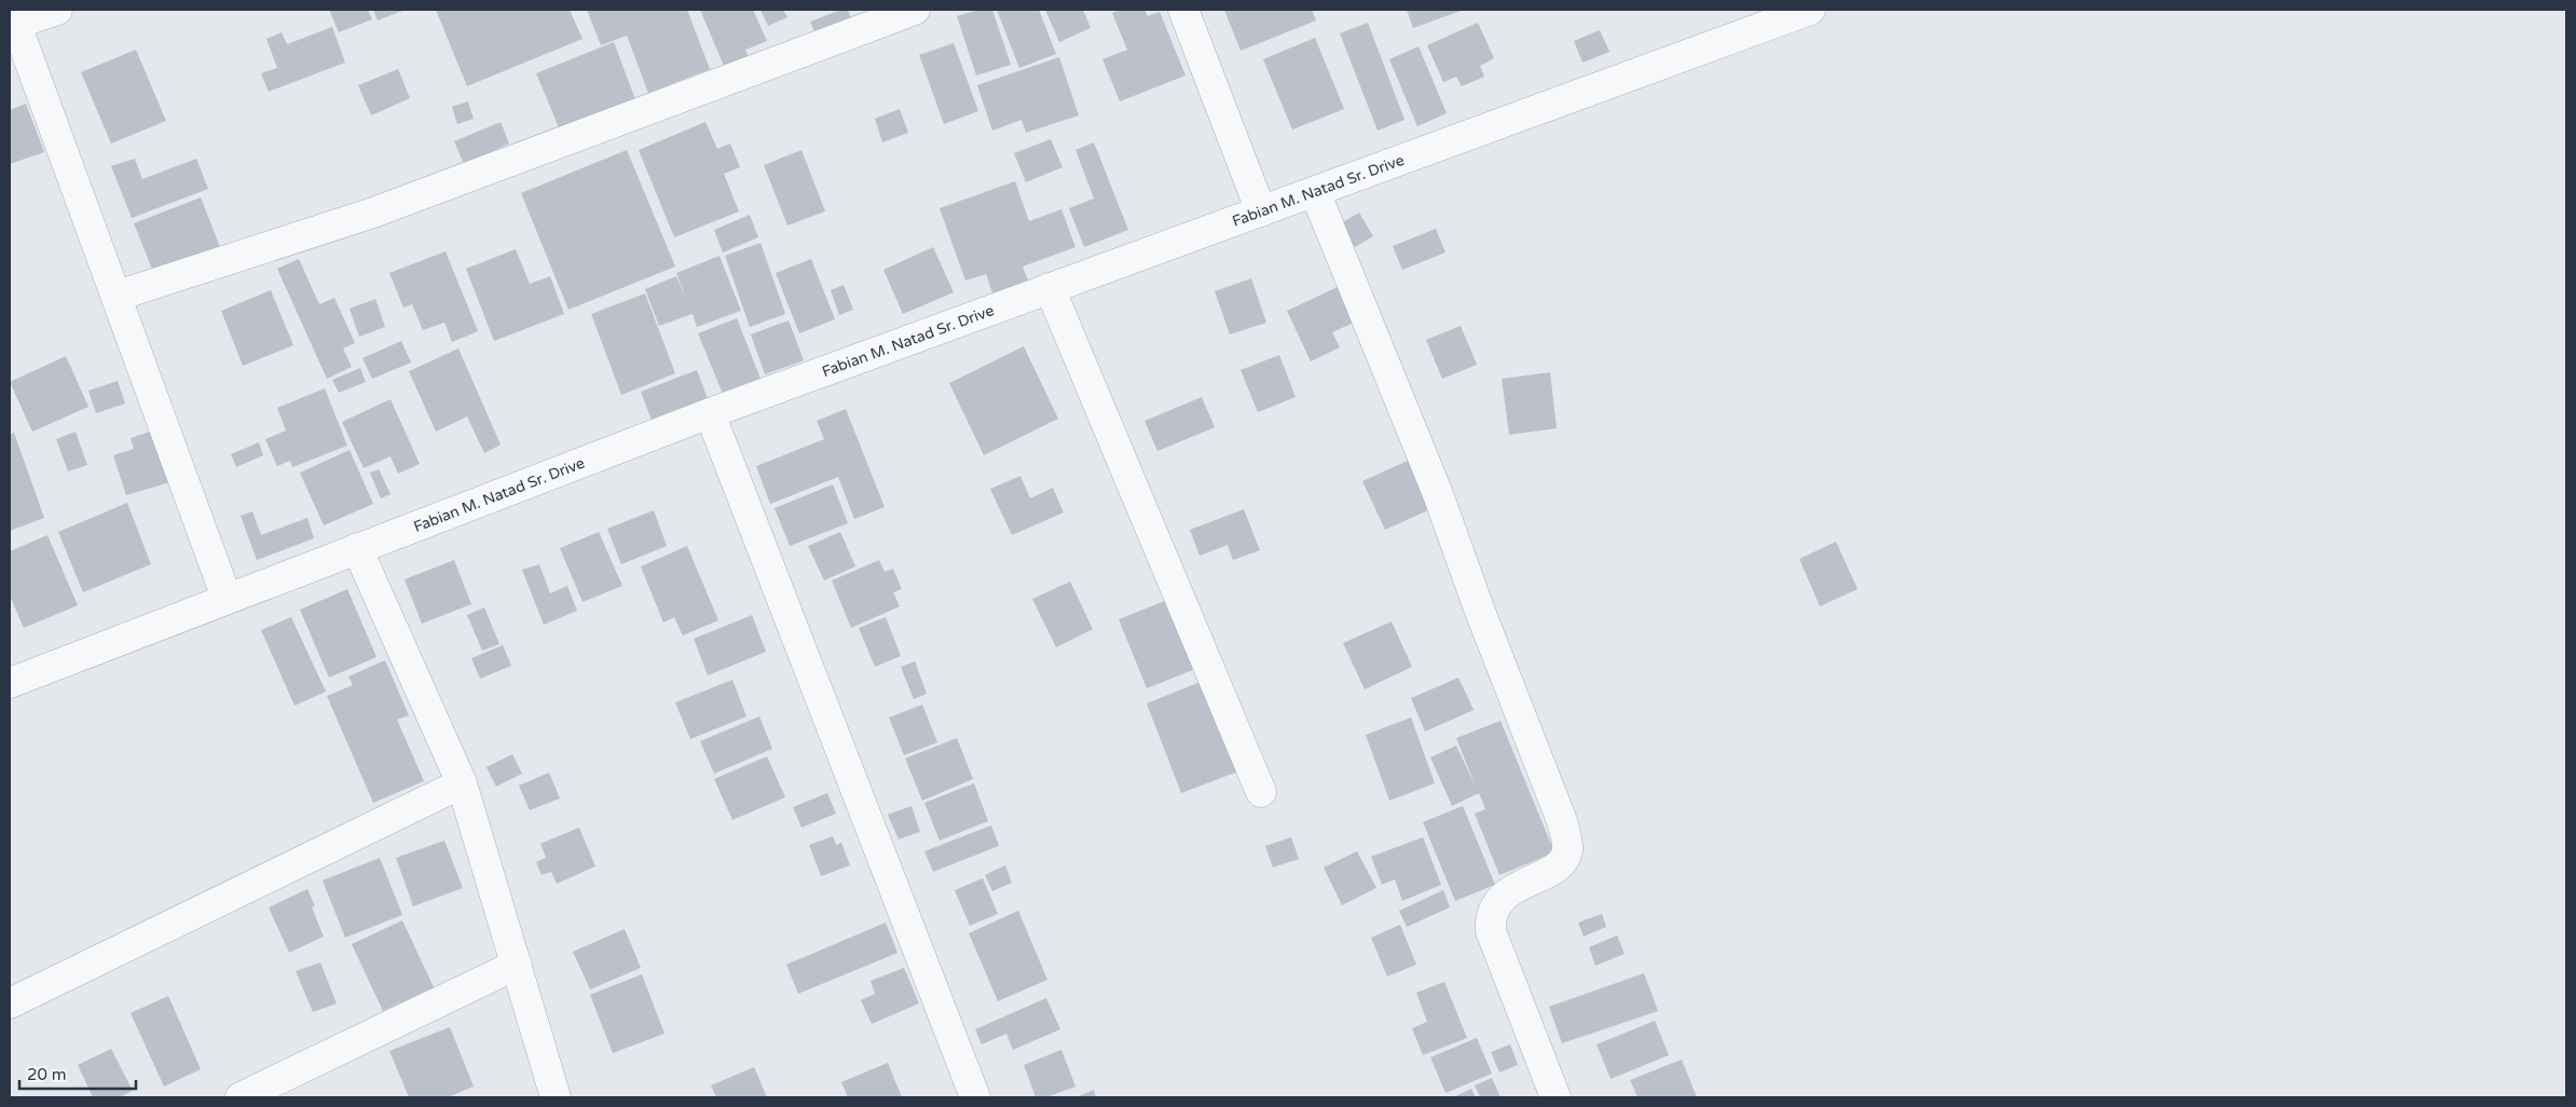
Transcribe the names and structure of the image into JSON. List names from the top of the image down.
{
  "streets": {
    "street": ["Fabian M. Natad Sr. Drive"]
  },
  "scale_bar": "20 m"
}
